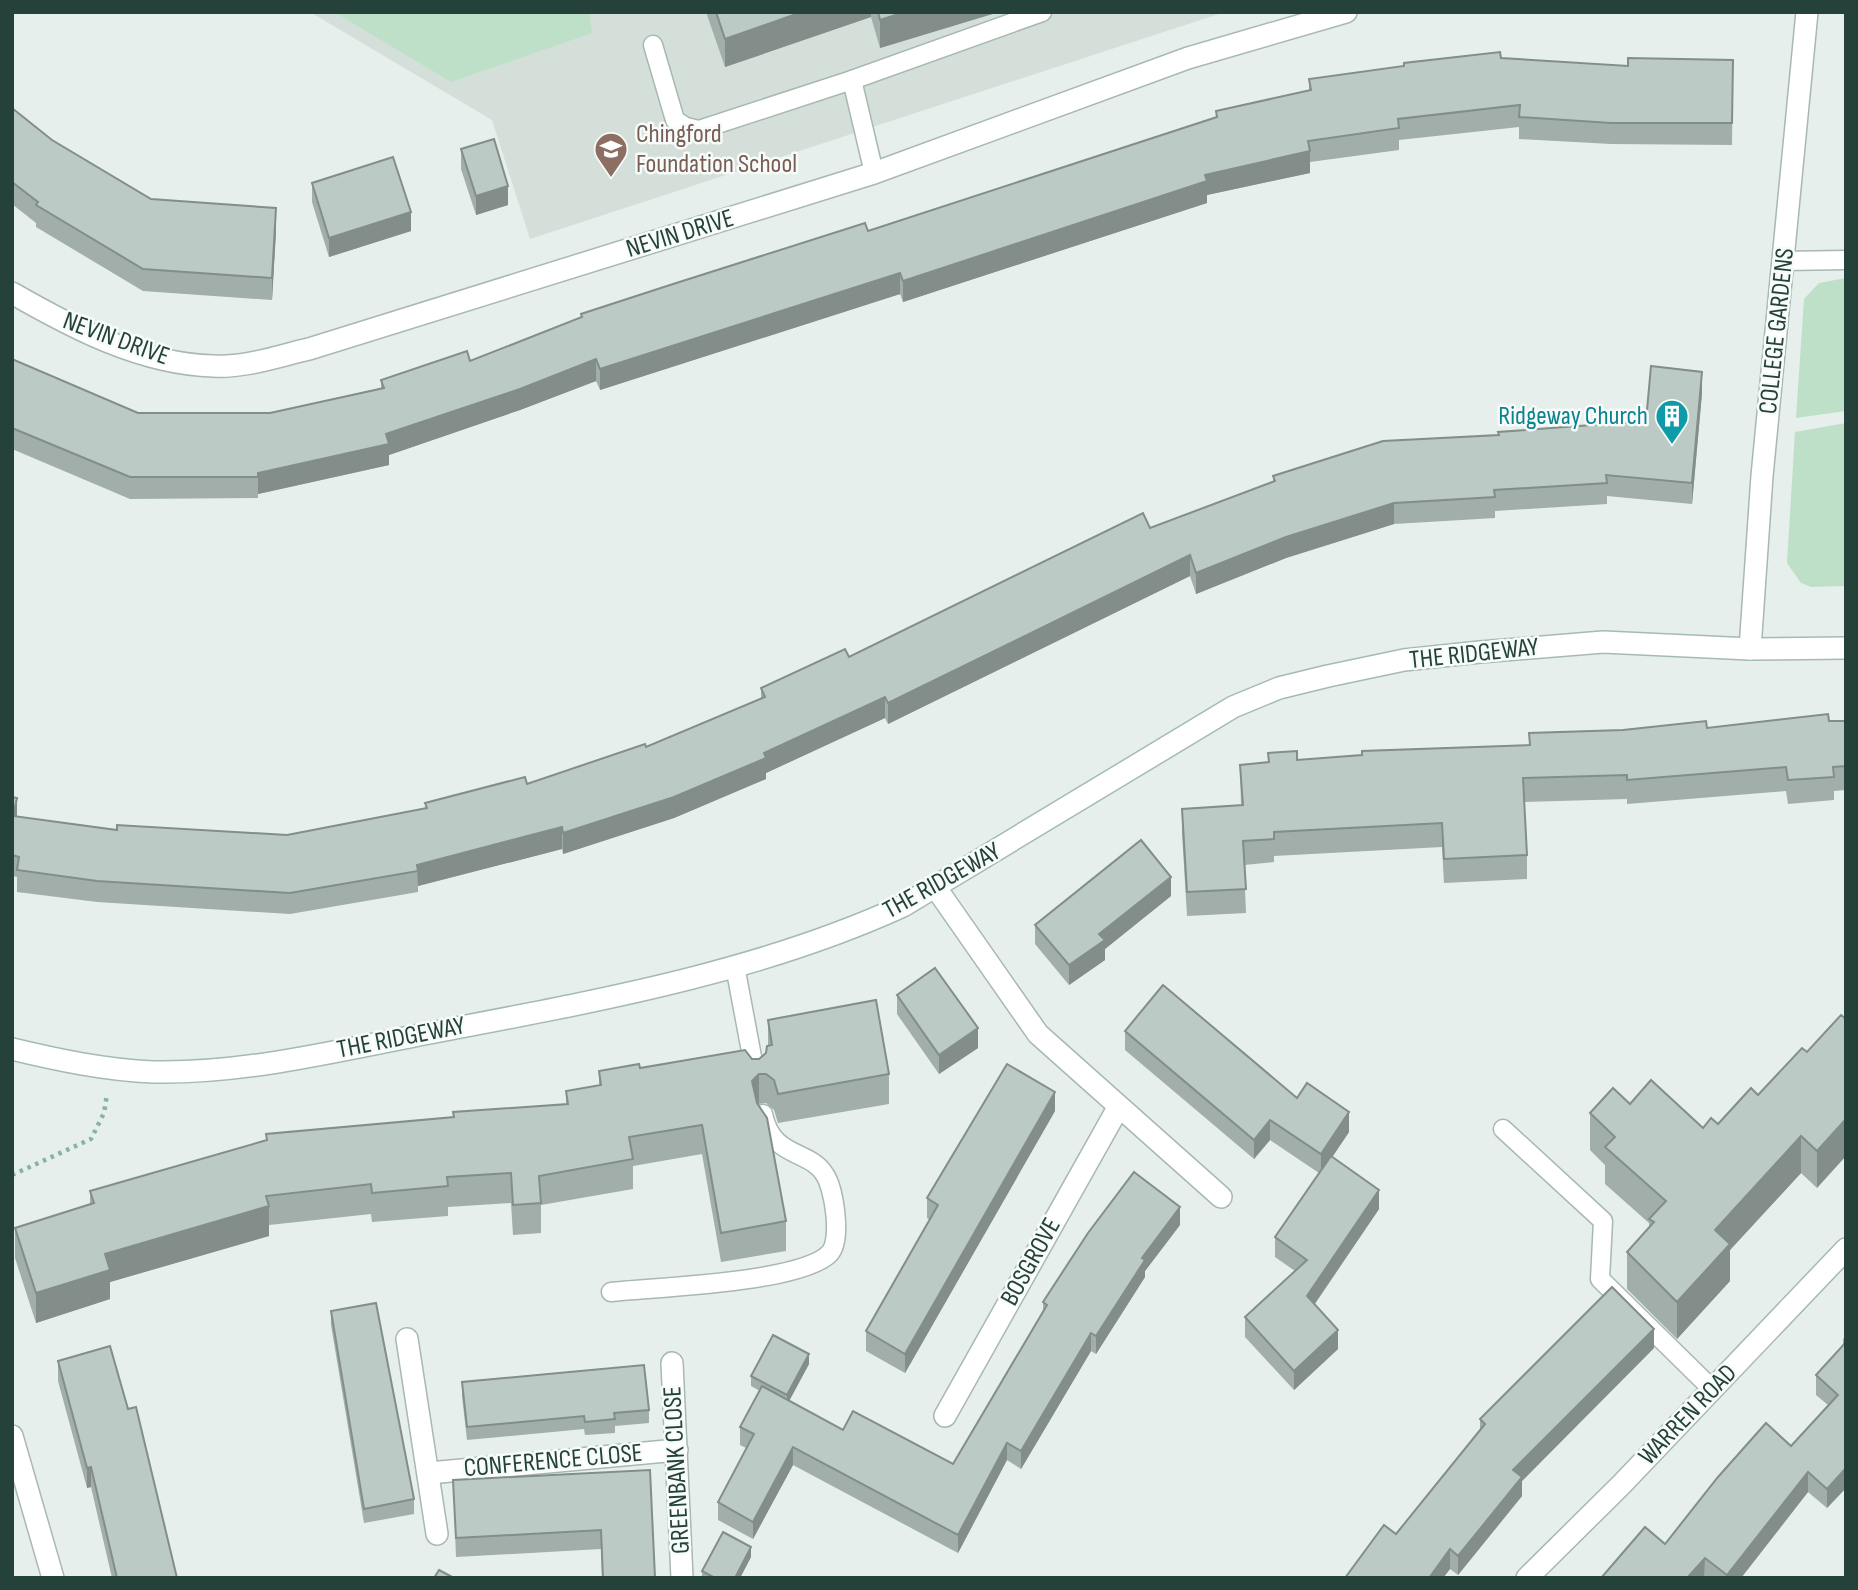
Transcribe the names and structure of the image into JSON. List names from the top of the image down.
{
  "streets": {
    "street": [
      "NEVIN DRIVE",
      "COLLEGE GARDENS",
      "THE RIDGEWAY",
      "BOSGROVE",
      "WARREN ROAD",
      "CONFERENCE CLOSE",
      "GREENBANK CLOSE"
    ]
  },
  "crossings": [
    ["COLLEGE GARDENS", "THE RIDGEWAY"],
    ["CONFERENCE CLOSE", "GREENBANK CLOSE"]
  ],
  "places": {
    "school or university": ["Chingford Foundation School"],
    "building": ["Ridgeway Church"]
  }
}
